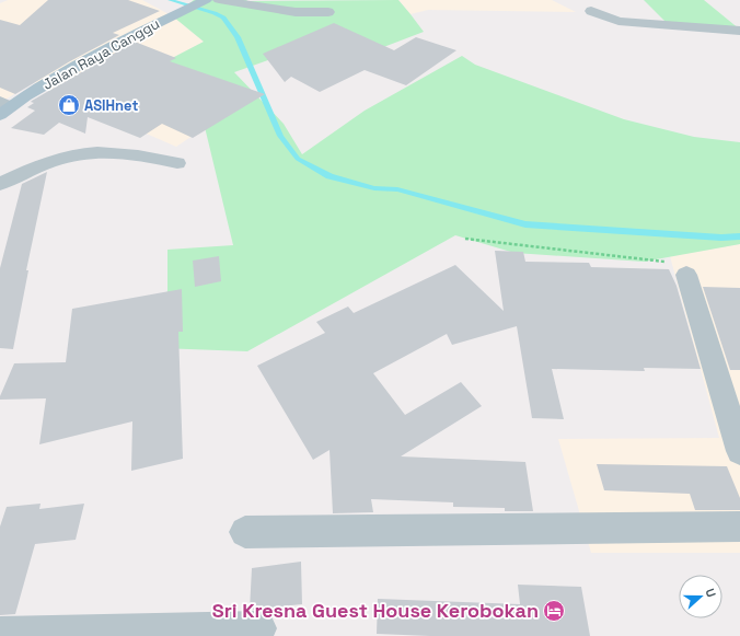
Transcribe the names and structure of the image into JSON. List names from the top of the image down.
{
  "streets": {
    "main road": ["Jalan Raya Canggu"]
  },
  "places": {
    "shop": ["ASIHnet"],
    "hotel": ["Sri Kresna Guest House Kerobokan"]
  },
  "north": "right"
}
